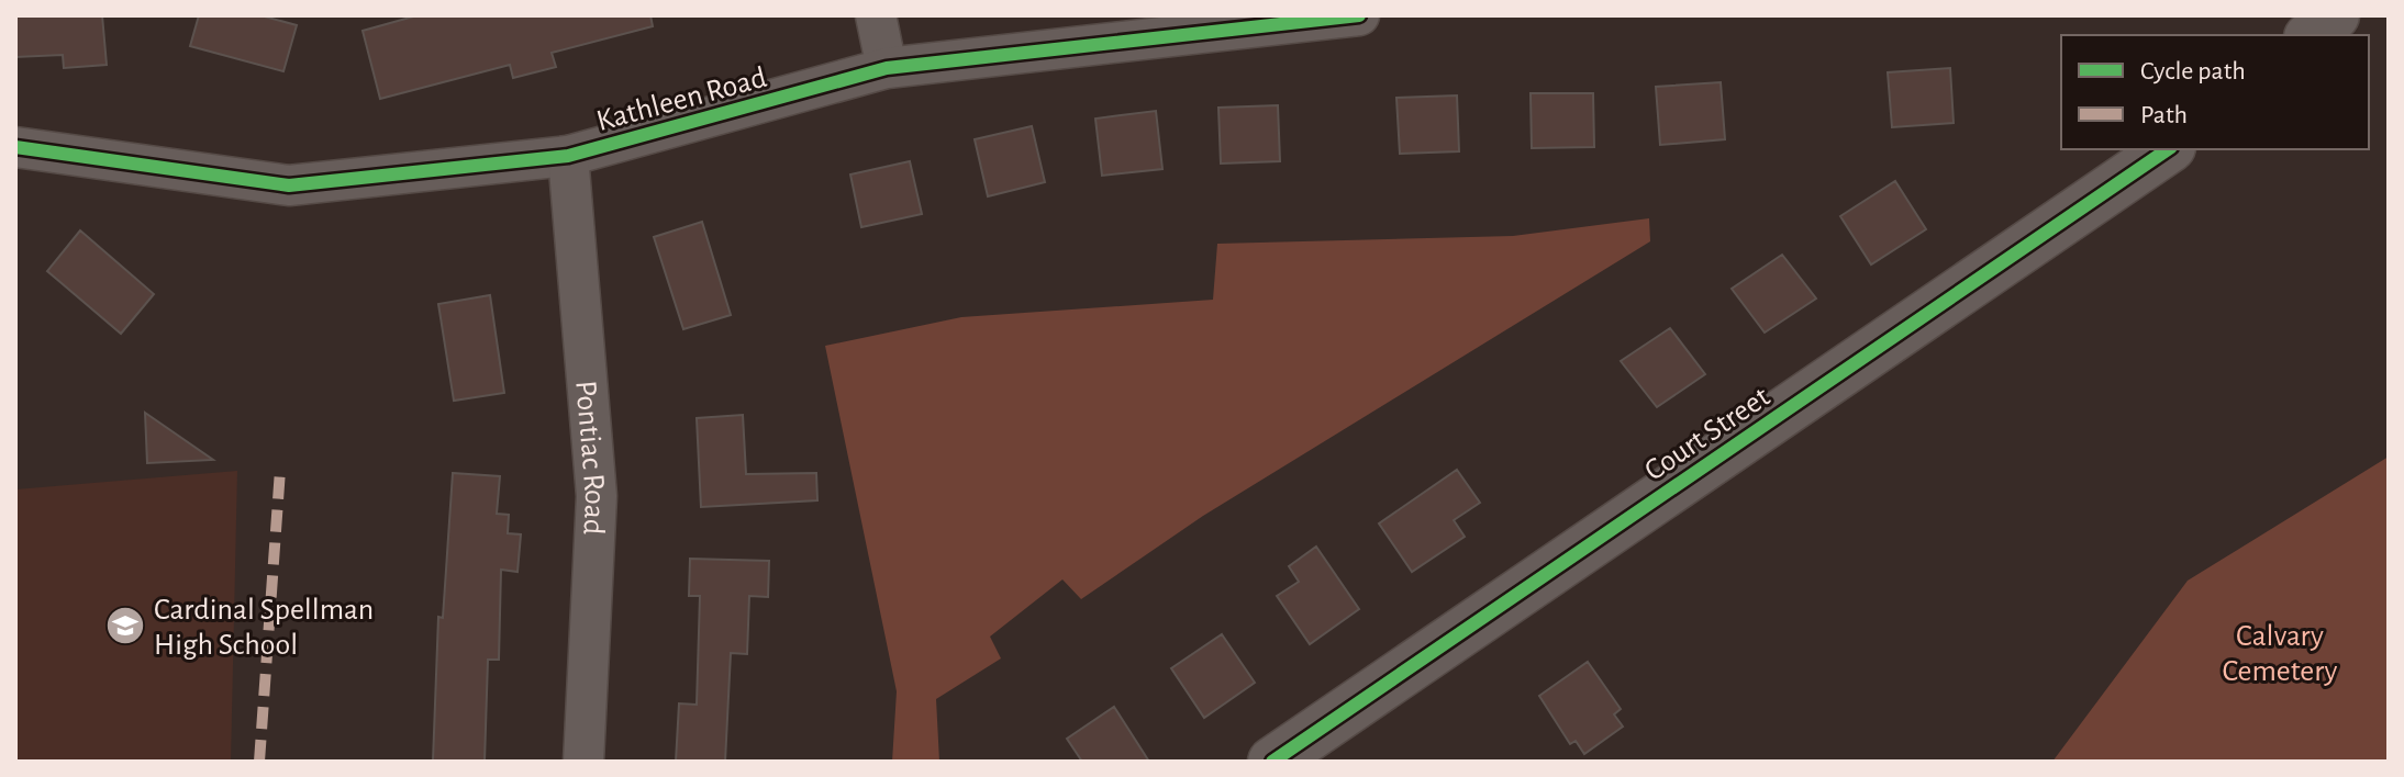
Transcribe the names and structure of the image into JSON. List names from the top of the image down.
{
  "streets": {
    "street": ["Kathleen Road", "Court Street", "Pontiac Road"]
  },
  "crossings": [
    ["Kathleen Road", "Pontiac Road"]
  ],
  "parks": ["Calvary Cemetery"],
  "places": {
    "school or university": ["Cardinal Spellman High School"]
  },
  "legend": ["Cycle path", "Path"]
}
